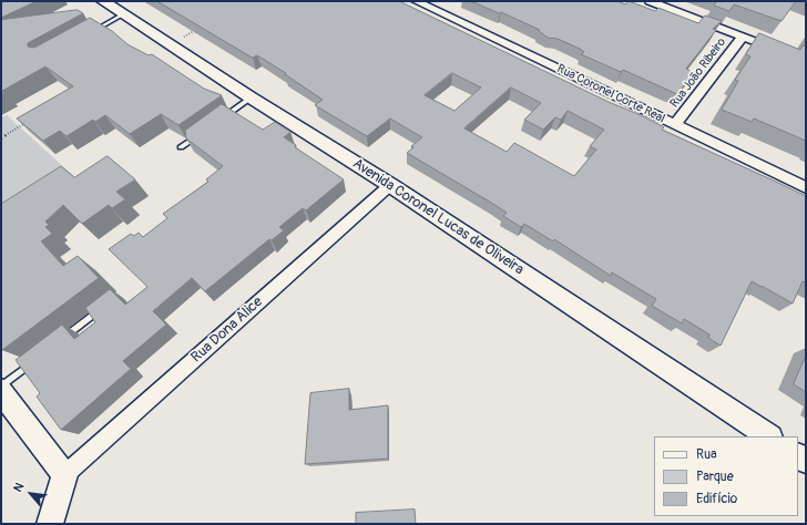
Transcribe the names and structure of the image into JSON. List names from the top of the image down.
{
  "streets": {
    "street": [
      "Rua João Ribeiro",
      "Rua Coronel Corte Real",
      "Avenida Coronel Lucas de Oliveira",
      "Rua Dona Alice"
    ]
  },
  "crossings": [
    ["Rua João Ribeiro", "Rua Coronel Corte Real"],
    ["Avenida Coronel Lucas de Oliveira", "Rua Dona Alice"]
  ],
  "legend": ["Rua", "Parque", "Edifício"],
  "north": "top left"
}
